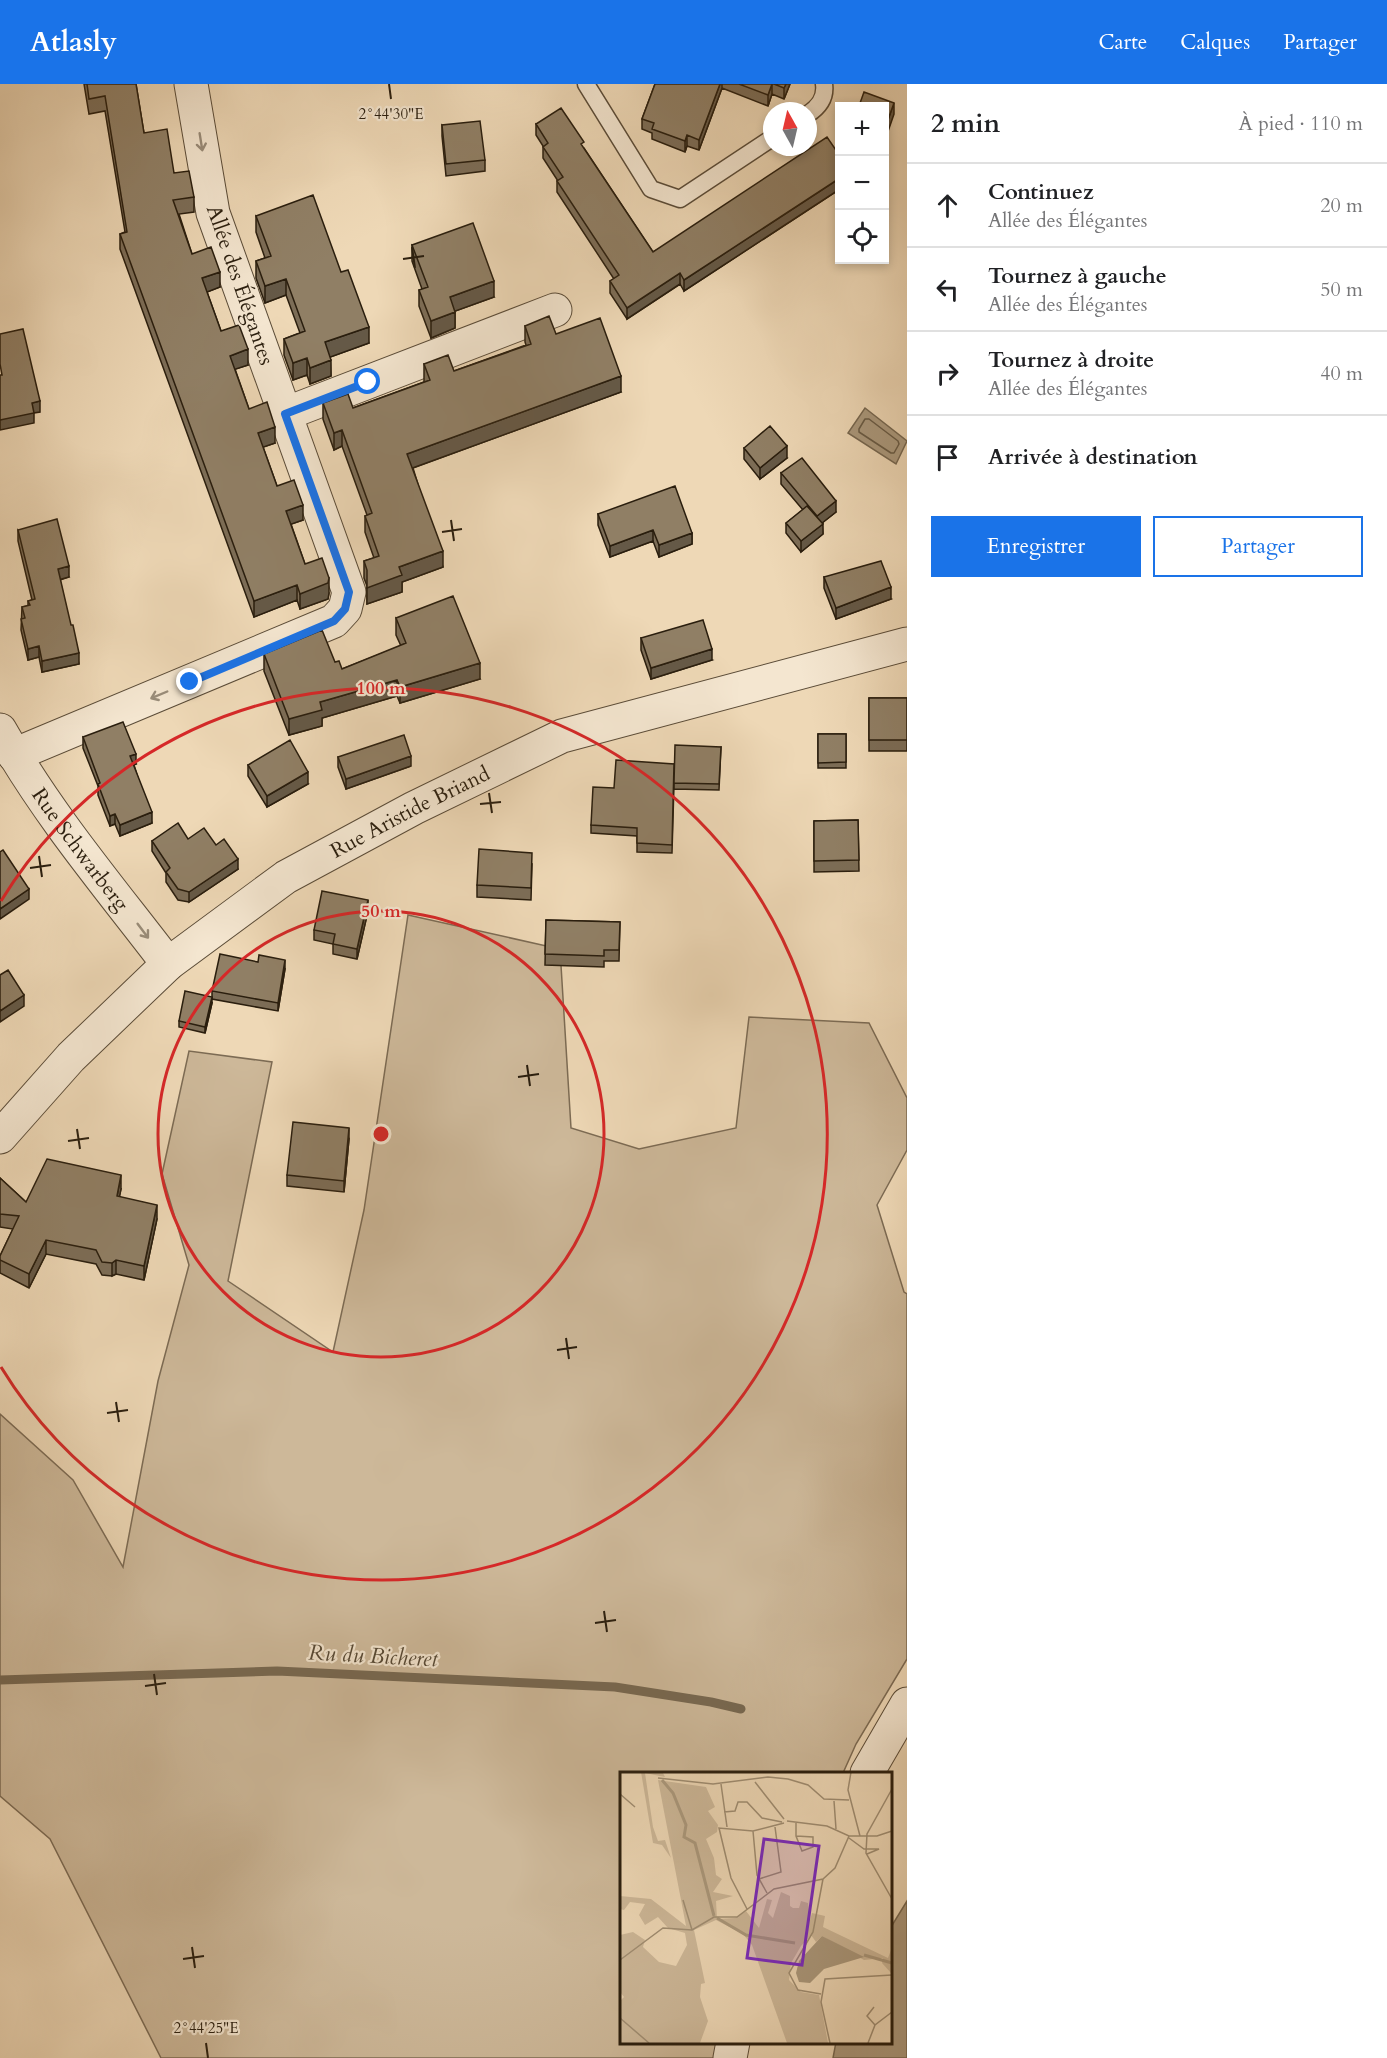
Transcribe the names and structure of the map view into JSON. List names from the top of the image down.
{
  "streets": {
    "street": ["Allée des Élégantes", "Rue Aristide Briand", "Rue Schwarberg"]
  },
  "crossings": [
    ["Allée des Élégantes", "Rue Schwarberg"],
    ["Rue Aristide Briand", "Rue Schwarberg"]
  ],
  "one_way": ["Rue Schwarberg"],
  "water": ["Ru du Bicheret"],
  "north": "top",
  "page": {
    "header": "Atlasly",
    "nav": ["Carte", "Calques", "Partager"],
    "heading": ["2 min", "À pied · 110 m"],
    "map_buttons": ["+", "−"],
    "list": [
      ["Continuez", "Allée des Élégantes", "20 m"],
      ["Tournez à gauche", "Allée des Élégantes", "50 m"],
      ["Tournez à droite", "Allée des Élégantes", "40 m"],
      "Arrivée à destination"
    ],
    "buttons": ["Enregistrer", "Partager"]
  },
  "coordinates": ["2°44'30\"E", "2°44'25\"E"],
  "rings": ["100 m", "50 m"]
}
